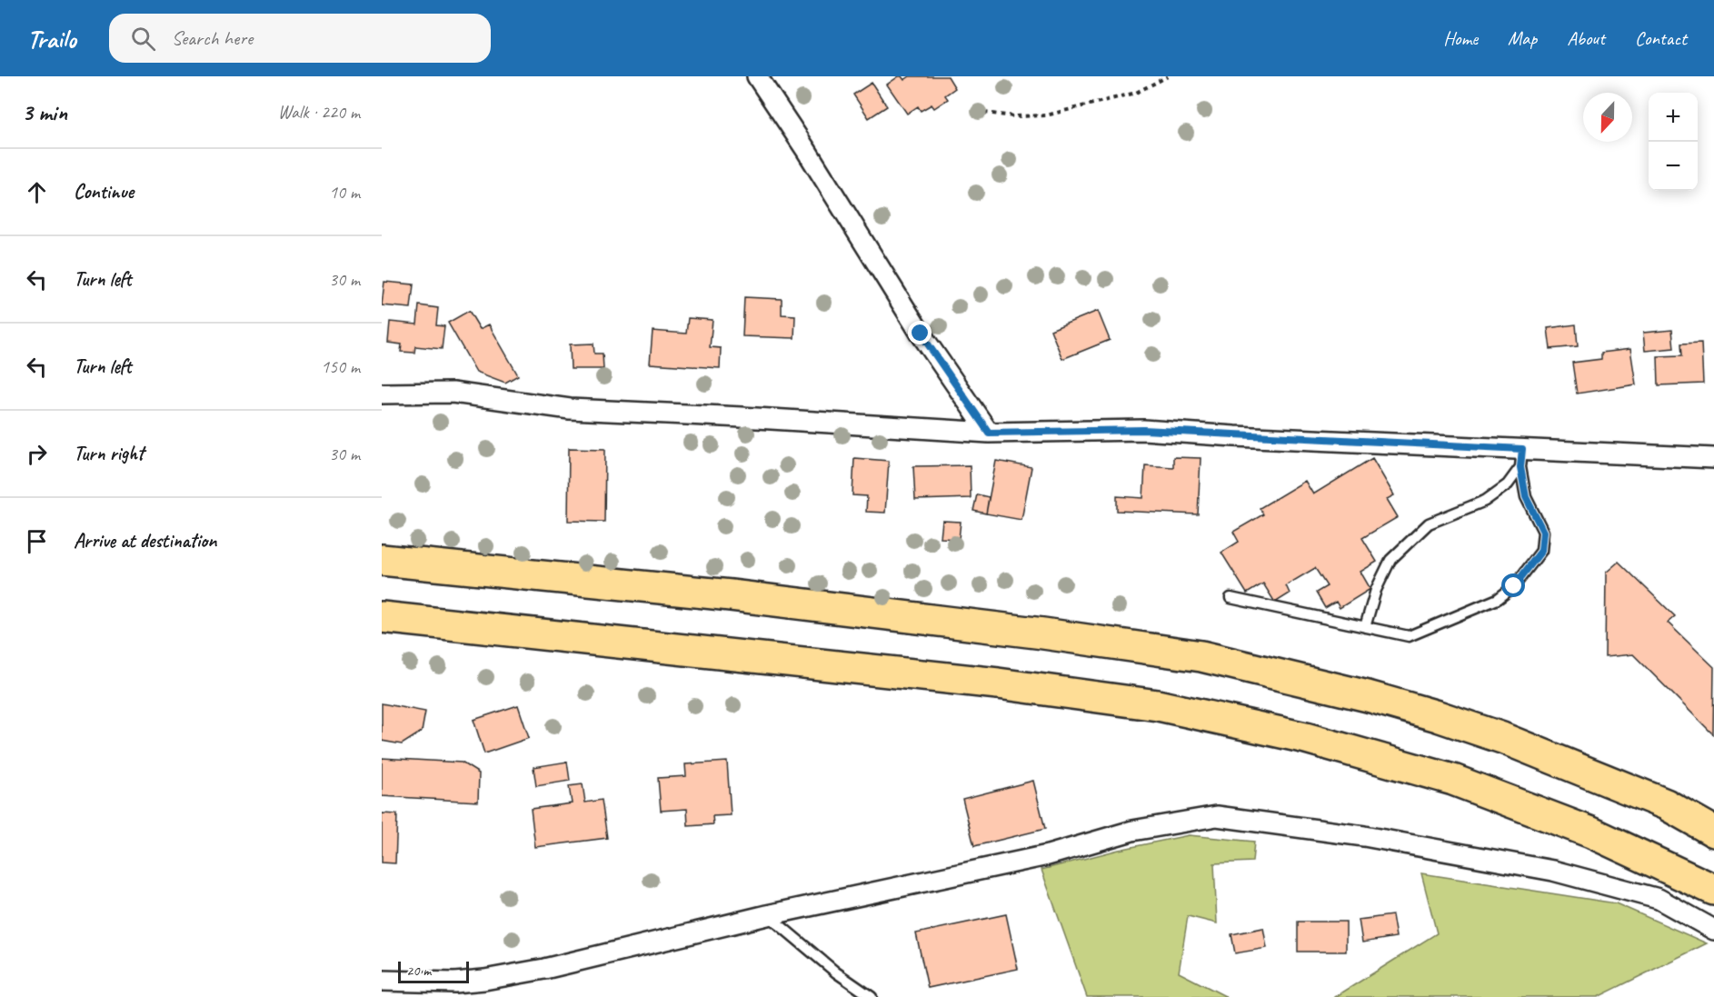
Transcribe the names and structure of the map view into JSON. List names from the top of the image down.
{
  "scale_bar": "20 m",
  "north": "bottom",
  "page": {
    "header": "Trailo",
    "search": "Search here",
    "nav": [
      "Home",
      "Map",
      "About",
      "Contact"
    ],
    "heading": ["3 min", "Walk · 220 m"],
    "map_buttons": ["+", "−"],
    "list": [
      ["Continue", "10 m"],
      ["Turn left", "30 m"],
      ["Turn left", "150 m"],
      ["Turn right", "30 m"],
      "Arrive at destination"
    ],
    "scale": "20 m"
  }
}
